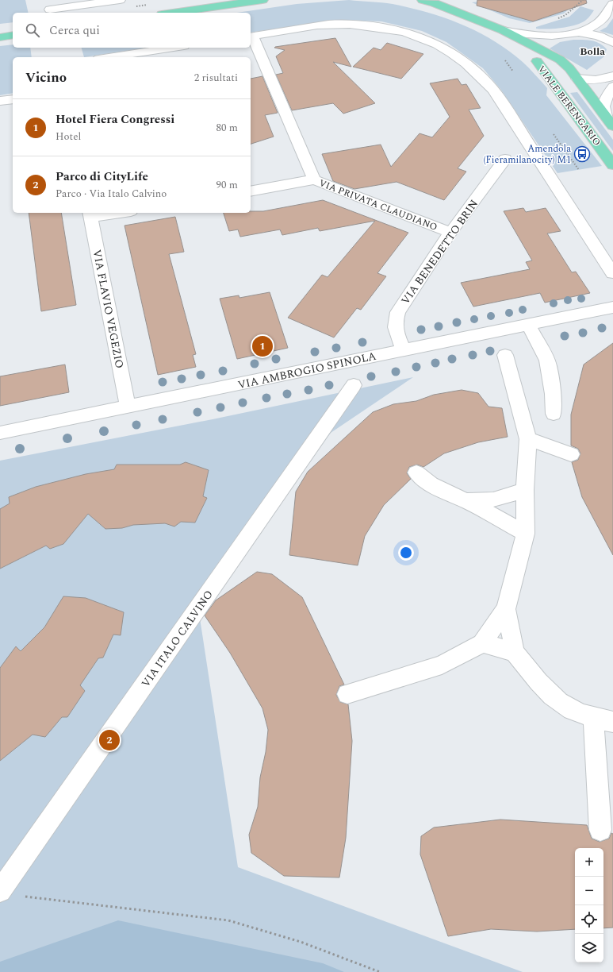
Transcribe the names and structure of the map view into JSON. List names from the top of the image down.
{
  "streets": {
    "main road": ["VIALE BERENGARIO"],
    "street": [
      "VIA PRIVATA CLAUDIANO",
      "VIA BENEDETTO BRIN",
      "VIA FLAVIO VEGEZIO",
      "VIA AMBROGIO SPINOLA",
      "VIA ITALO CALVINO"
    ]
  },
  "crossings": [
    ["VIA PRIVATA CLAUDIANO", "VIA BENEDETTO BRIN"],
    ["VIA BENEDETTO BRIN", "VIA AMBROGIO SPINOLA"],
    ["VIA FLAVIO VEGEZIO", "VIA AMBROGIO SPINOLA"]
  ],
  "districts": ["Bolla"],
  "places": {
    "bus stop": ["Amendola (Fieramilanocity) M1"]
  },
  "page": {
    "search": "Cerca qui",
    "heading": ["Vicino", "2 risultati"],
    "list": [
      {
        "mark": "1",
        "name": "Hotel Fiera Congressi",
        "note": "Hotel",
        "value": "80 m"
      },
      {
        "mark": "2",
        "name": "Parco di CityLife",
        "note": "Parco · Via Italo Calvino",
        "value": "90 m"
      }
    ],
    "pins": ["1", "2"],
    "map_buttons": ["+", "−"]
  }
}
